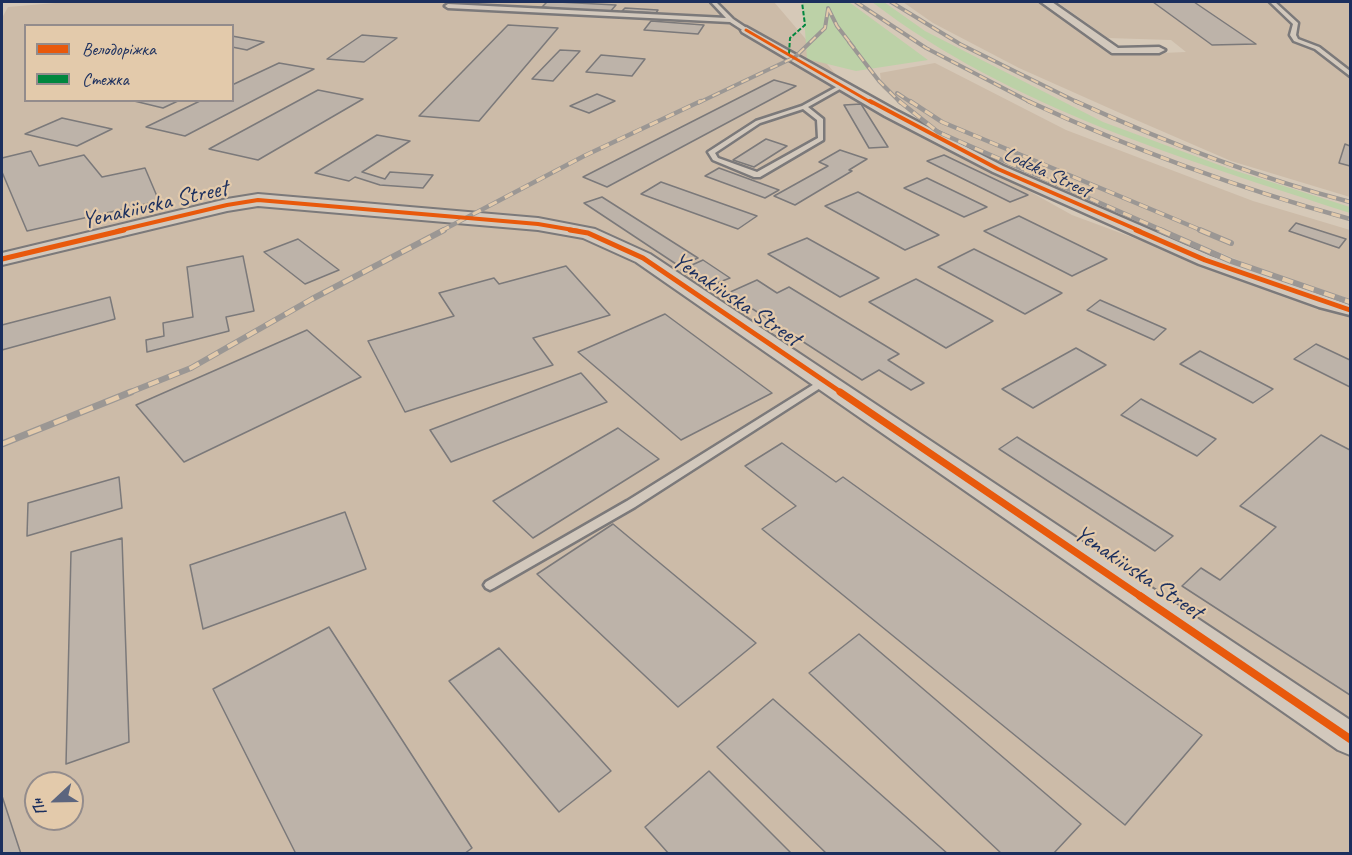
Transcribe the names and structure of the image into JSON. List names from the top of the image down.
{
  "streets": {
    "street": ["Lodzka Street", "Yenakiivska Street"]
  },
  "legend": ["Велодоріжка", "Стежка"],
  "north": "left"
}
